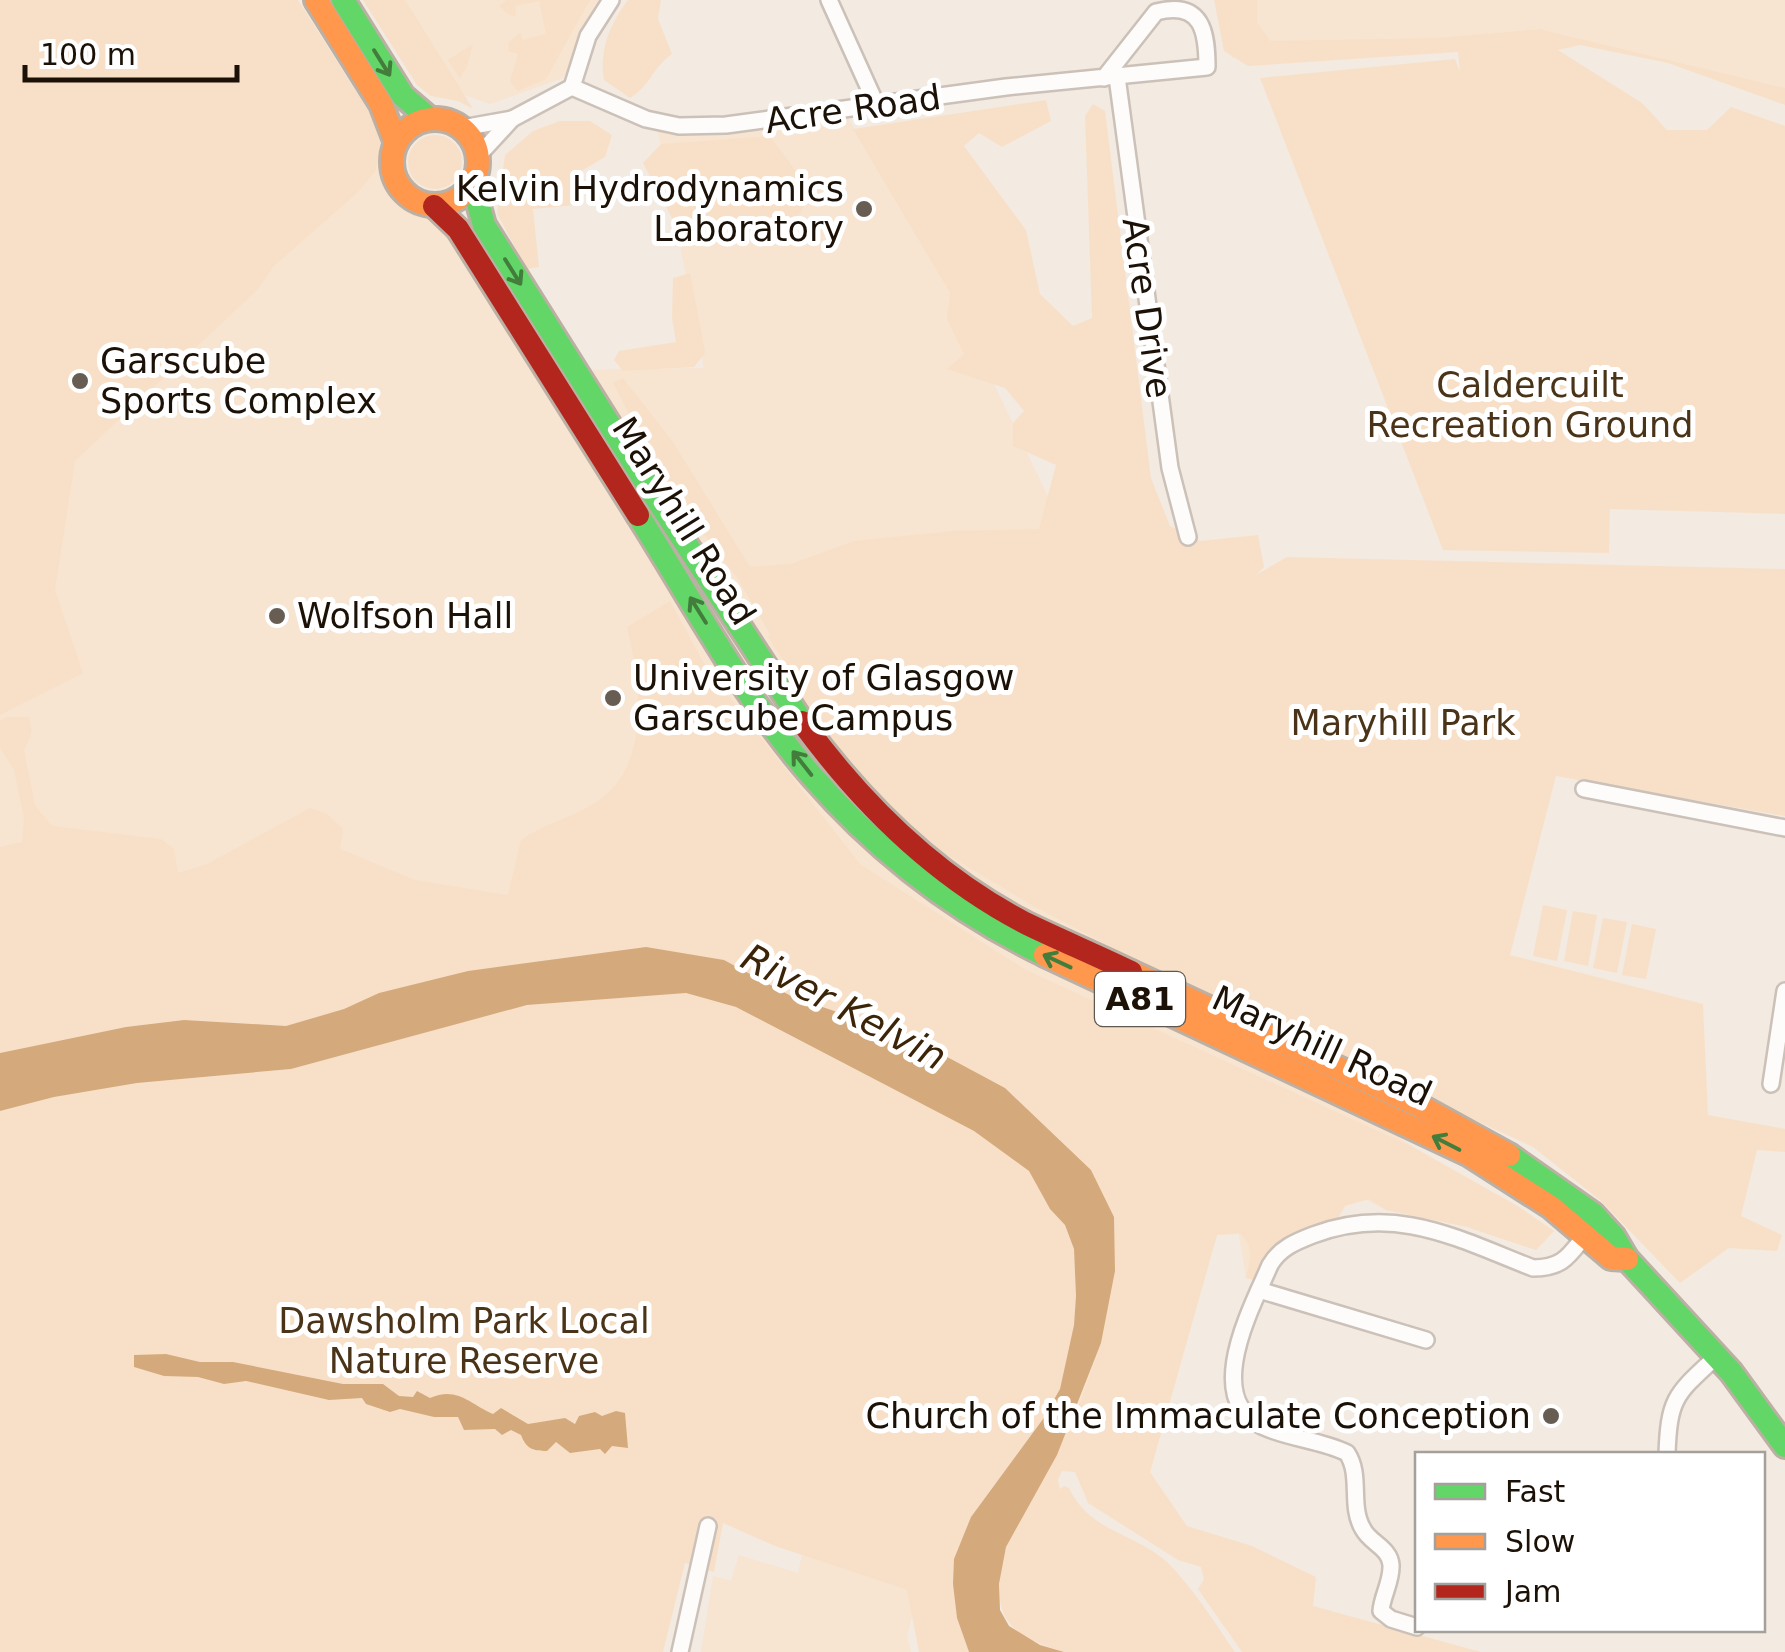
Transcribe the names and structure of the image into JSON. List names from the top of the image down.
{
  "streets": {
    "main road": ["Maryhill Road", "A81"],
    "street": ["Acre Road", "Acre Drive"]
  },
  "crossings": [
    ["Acre Road", "Acre Drive"],
    ["Maryhill Road", "A81"]
  ],
  "water": ["River Kelvin"],
  "parks": ["Caldercuilt Recreation Ground", "Maryhill Park", "Dawsholm Park Local Nature Reserve"],
  "places": [
    "Kelvin Hydrodynamics Laboratory",
    "Garscube Sports Complex",
    "Wolfson Hall",
    "University of Glasgow Garscube Campus",
    "Church of the Immaculate Conception"
  ],
  "legend": ["Fast", "Slow", "Jam"],
  "scale_bar": "100 m"
}
